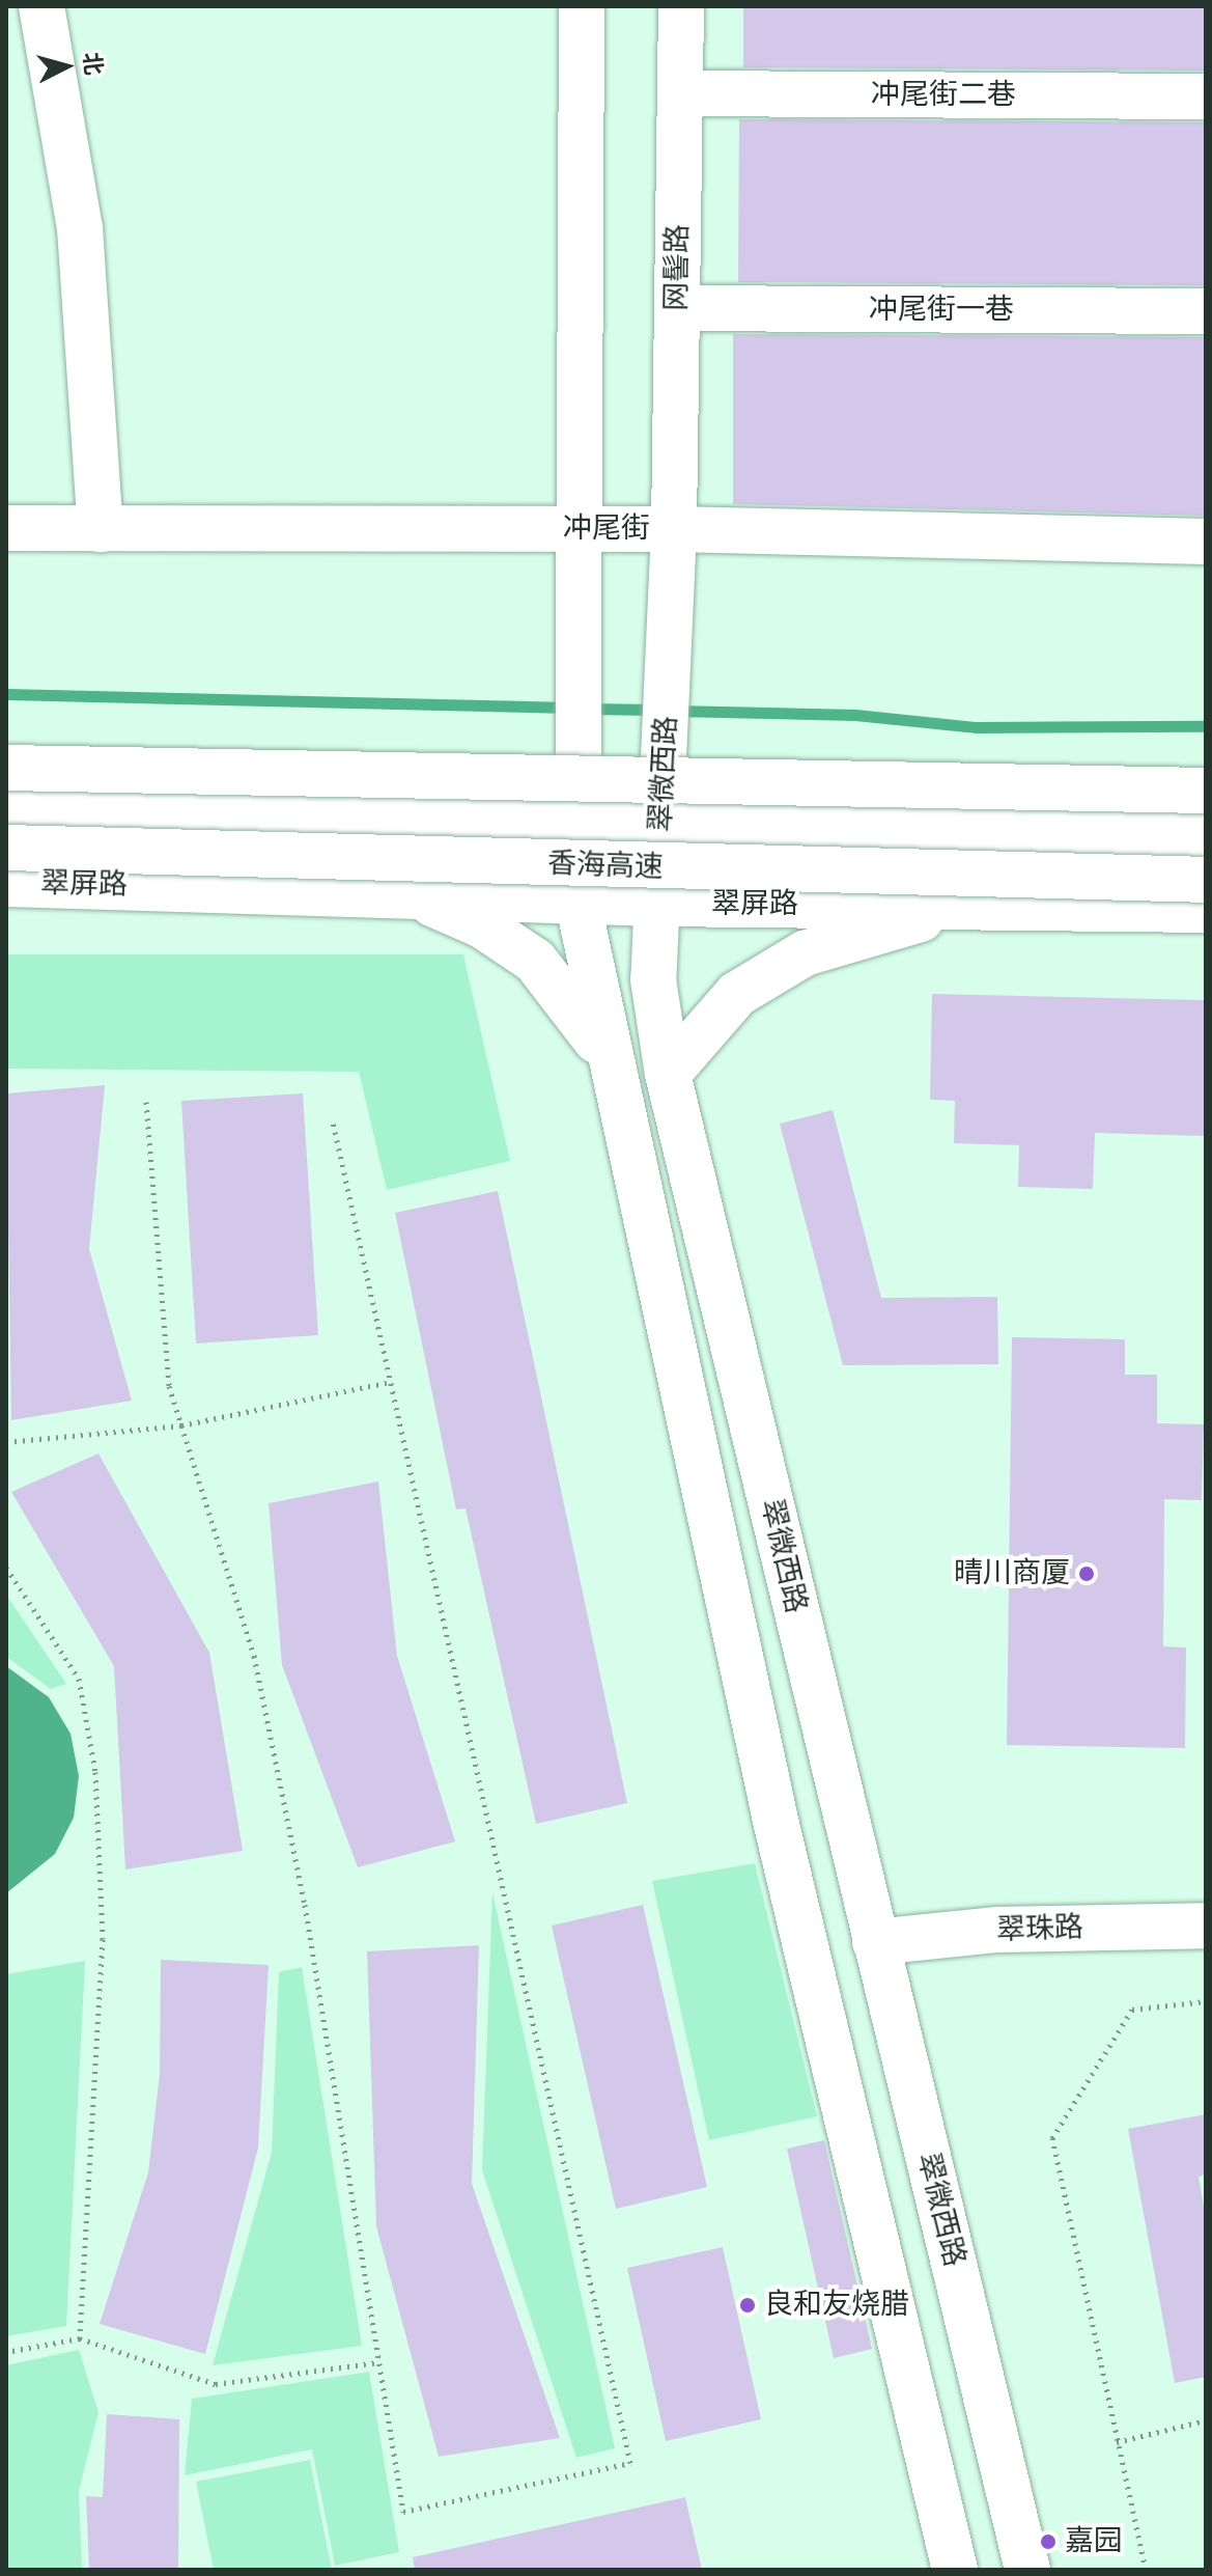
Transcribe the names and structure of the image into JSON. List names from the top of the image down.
{
  "streets": {
    "main road": [
      "冲尾街二巷",
      "网髻路",
      "冲尾街一巷",
      "冲尾街",
      "翠微西路",
      "香海高速",
      "翠屏路",
      "翠珠路"
    ]
  },
  "crossings": [
    ["冲尾街二巷", "网髻路"],
    ["网髻路", "冲尾街一巷"],
    ["网髻路", "冲尾街"],
    ["网髻路", "翠微西路"],
    ["冲尾街", "翠微西路"],
    ["翠微西路", "翠屏路"],
    ["翠微西路", "翠珠路"]
  ],
  "places": ["晴川商厦", "良和友烧腊", "嘉园"],
  "north": "right"
}
